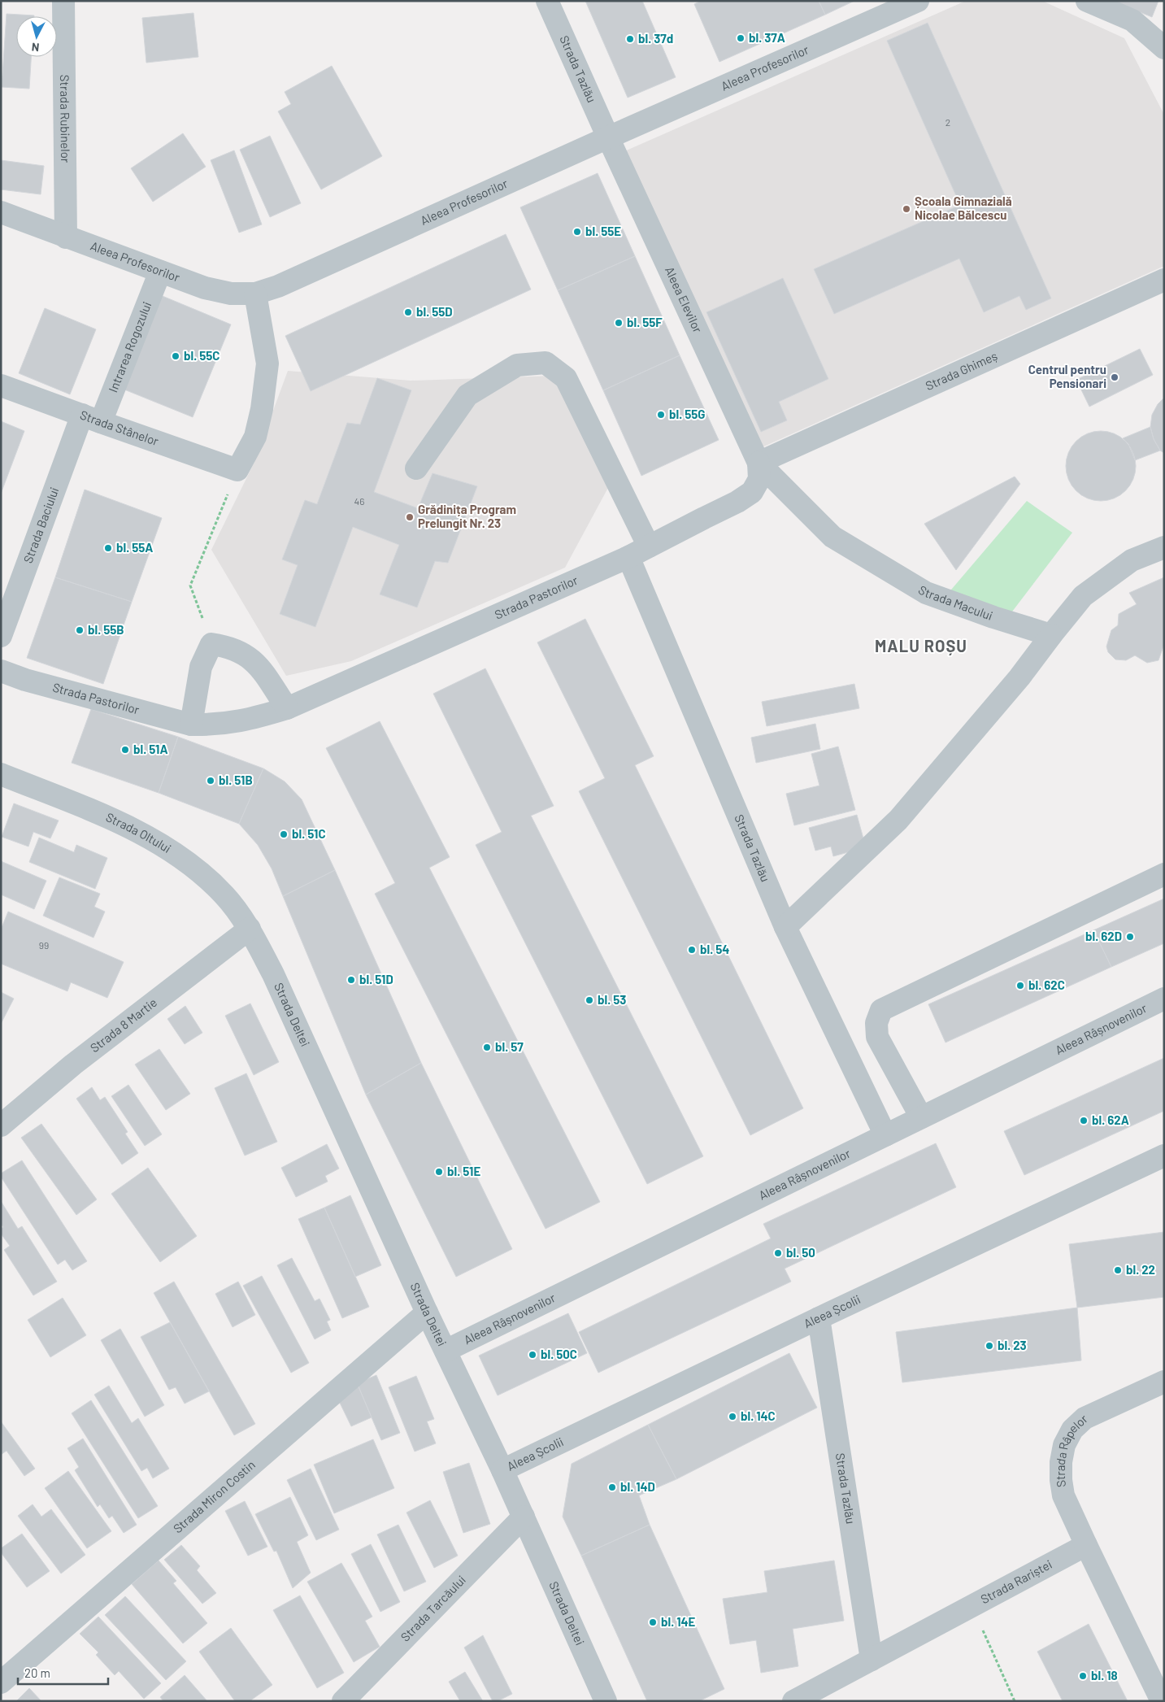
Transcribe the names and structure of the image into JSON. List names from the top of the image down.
{
  "streets": {
    "street": [
      "Aleea Profesorilor",
      "Strada Tazlău",
      "Strada Rubinelor",
      "Aleea Elevilor",
      "Intrarea Rogozului",
      "Strada Ghimeș",
      "Strada Stânelor",
      "Strada Baciului",
      "Strada Pastorilor",
      "Strada Macului",
      "Strada Oltului",
      "Strada Deltei",
      "Strada 8 Martie",
      "Aleea Râșnovenilor",
      "Aleea Școlii",
      "Strada Râpelor",
      "Strada Miron Costin",
      "Strada Rariștei",
      "Strada Tarcăului"
    ]
  },
  "crossings": [
    ["Aleea Profesorilor", "Strada Tazlău"],
    ["Aleea Profesorilor", "Strada Rubinelor"],
    ["Aleea Profesorilor", "Aleea Elevilor"],
    ["Aleea Profesorilor", "Intrarea Rogozului"],
    ["Strada Tazlău", "Aleea Elevilor"],
    ["Strada Tazlău", "Strada Pastorilor"],
    ["Strada Tazlău", "Aleea Râșnovenilor"],
    ["Strada Tazlău", "Aleea Școlii"],
    ["Strada Tazlău", "Strada Rariștei"],
    ["Aleea Elevilor", "Strada Ghimeș"],
    ["Aleea Elevilor", "Strada Pastorilor"],
    ["Aleea Elevilor", "Strada Macului"],
    ["Intrarea Rogozului", "Strada Stânelor"],
    ["Intrarea Rogozului", "Strada Baciului"],
    ["Strada Ghimeș", "Strada Pastorilor"],
    ["Strada Ghimeș", "Strada Macului"],
    ["Strada Stânelor", "Strada Baciului"],
    ["Strada Pastorilor", "Strada Macului"],
    ["Strada Oltului", "Strada Deltei"],
    ["Strada Oltului", "Strada 8 Martie"],
    ["Strada Deltei", "Strada 8 Martie"],
    ["Strada Deltei", "Aleea Râșnovenilor"],
    ["Strada Deltei", "Aleea Școlii"],
    ["Strada Deltei", "Strada Miron Costin"],
    ["Strada Deltei", "Strada Tarcăului"],
    ["Strada Râpelor", "Strada Rariștei"]
  ],
  "districts": ["MALU ROȘU"],
  "places": [
    "bl. 37A",
    "bl. 37d",
    "Școala Gimnazială Nicolae Bălcescu",
    "bl. 55E",
    "bl. 55D",
    "bl. 55F",
    "bl. 55C",
    "Centrul pentru Pensionari",
    "bl. 55G",
    "Grădinița Program Prelungit Nr. 23",
    "bl. 55A",
    "bl. 55B",
    "bl. 51A",
    "bl. 51B",
    "bl. 51C",
    "bl. 62D",
    "bl. 54",
    "bl. 51D",
    "bl. 62C",
    "bl. 53",
    "bl. 57",
    "bl. 62A",
    "bl. 51E",
    "bl. 50",
    "bl. 22",
    "bl. 23",
    "bl. 50C",
    "bl. 14C",
    "bl. 14D",
    "bl. 14E",
    "bl. 18"
  ],
  "house_numbers": ["2", "46", "99"],
  "scale_bar": "20 m",
  "north": "bottom"
}
